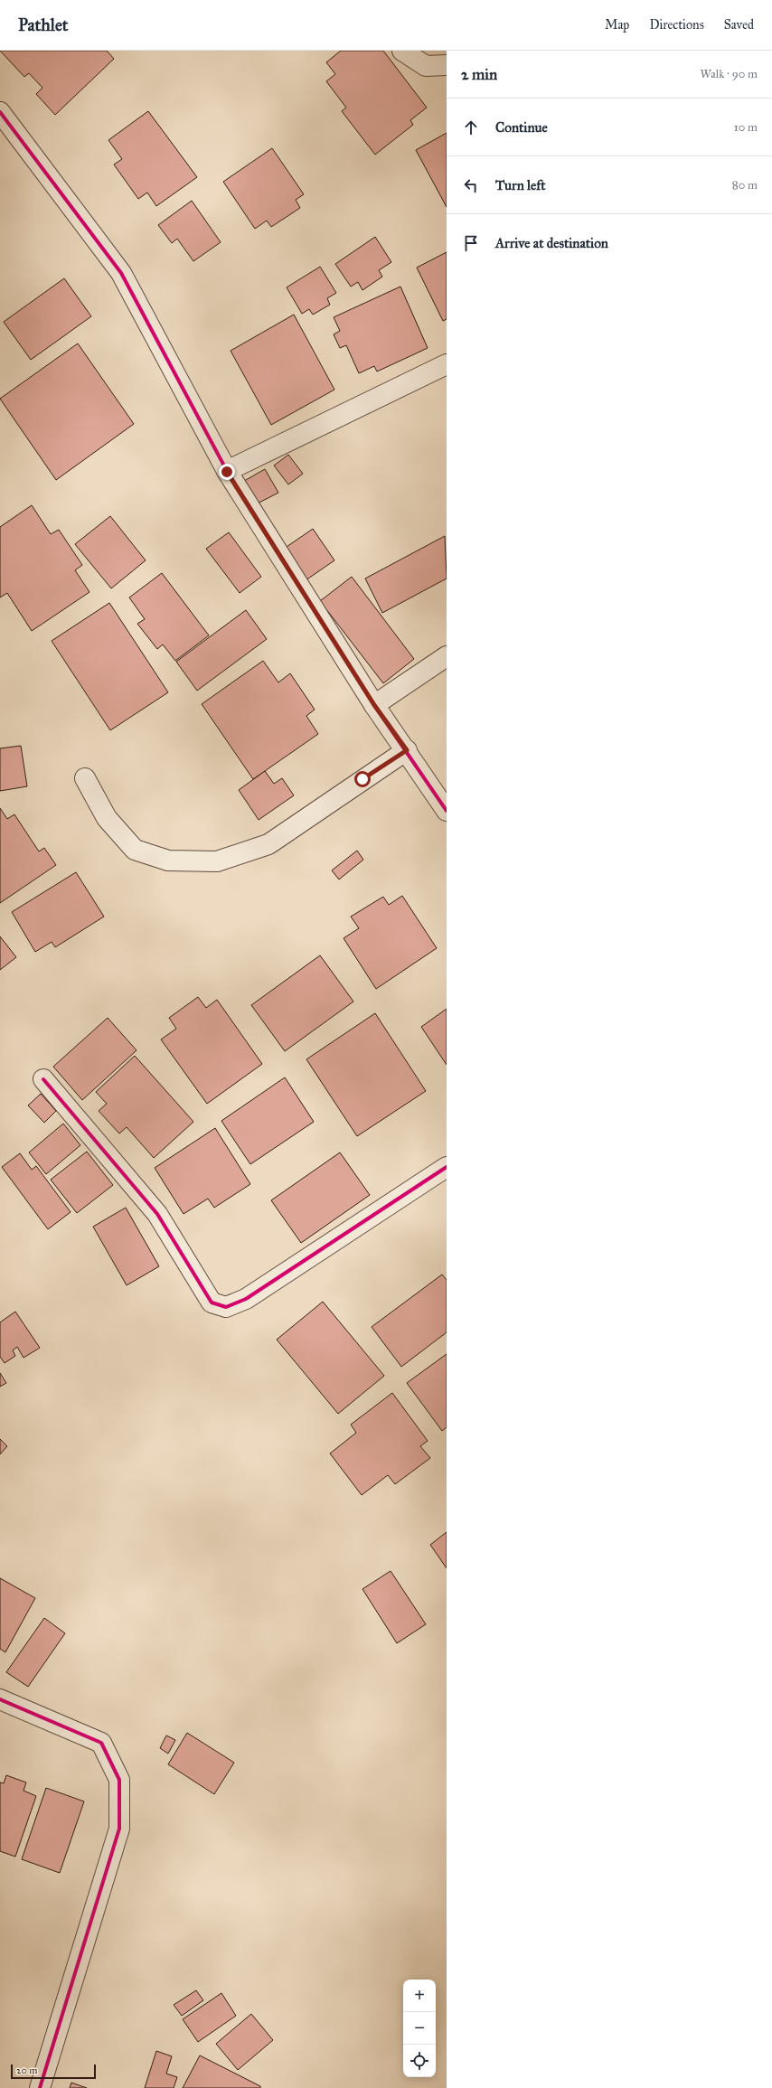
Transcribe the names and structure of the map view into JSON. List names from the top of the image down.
{
  "scale_bar": "20 m",
  "page": {
    "header": "Pathlet",
    "nav": ["Map", "Directions", "Saved"],
    "heading": ["2 min", "Walk · 90 m"],
    "list": [
      ["Continue", "10 m"],
      ["Turn left", "80 m"],
      "Arrive at destination"
    ],
    "map_buttons": ["+", "−"],
    "scale": "20 m"
  }
}
